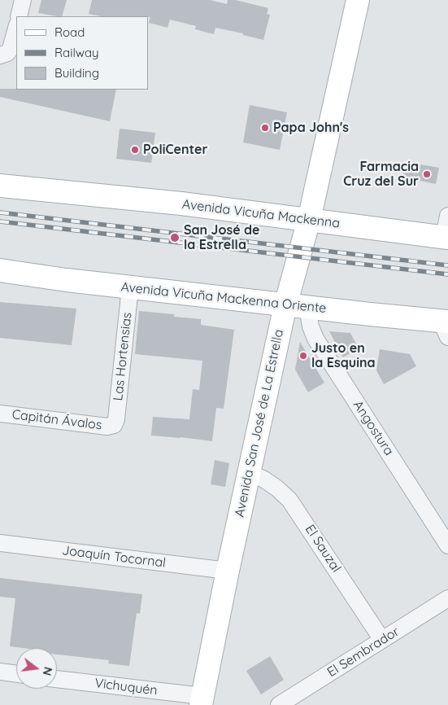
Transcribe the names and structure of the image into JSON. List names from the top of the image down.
{
  "streets": {
    "main road": ["Avenida Vicuña Mackenna", "Avenida Vicuña Mackenna Oriente", "Avenida San José de La Estrella"],
    "street": [
      "Las Hortensias",
      "Capitán Ávalos",
      "Angostura",
      "El Sauzal",
      "Joaquín Tocornal",
      "El Sembrador",
      "Vichuquén"
    ]
  },
  "crossings": [
    ["Avenida Vicuña Mackenna", "Avenida San José de La Estrella"],
    ["Avenida Vicuña Mackenna Oriente", "Las Hortensias"],
    ["Avenida Vicuña Mackenna Oriente", "Avenida San José de La Estrella"],
    ["Avenida Vicuña Mackenna Oriente", "Angostura"],
    ["Las Hortensias", "Capitán Ávalos"],
    ["Avenida San José de La Estrella", "El Sauzal"],
    ["Avenida San José de La Estrella", "Joaquín Tocornal"],
    ["Avenida San José de La Estrella", "Vichuquén"],
    ["El Sauzal", "El Sembrador"]
  ],
  "places": [
    "Papa John's",
    "PoliCenter",
    "Farmacia Cruz del Sur",
    "San José de la Estrella",
    "Justo en la Esquina"
  ],
  "legend": ["Road", "Railway", "Building"],
  "north": "right"
}
